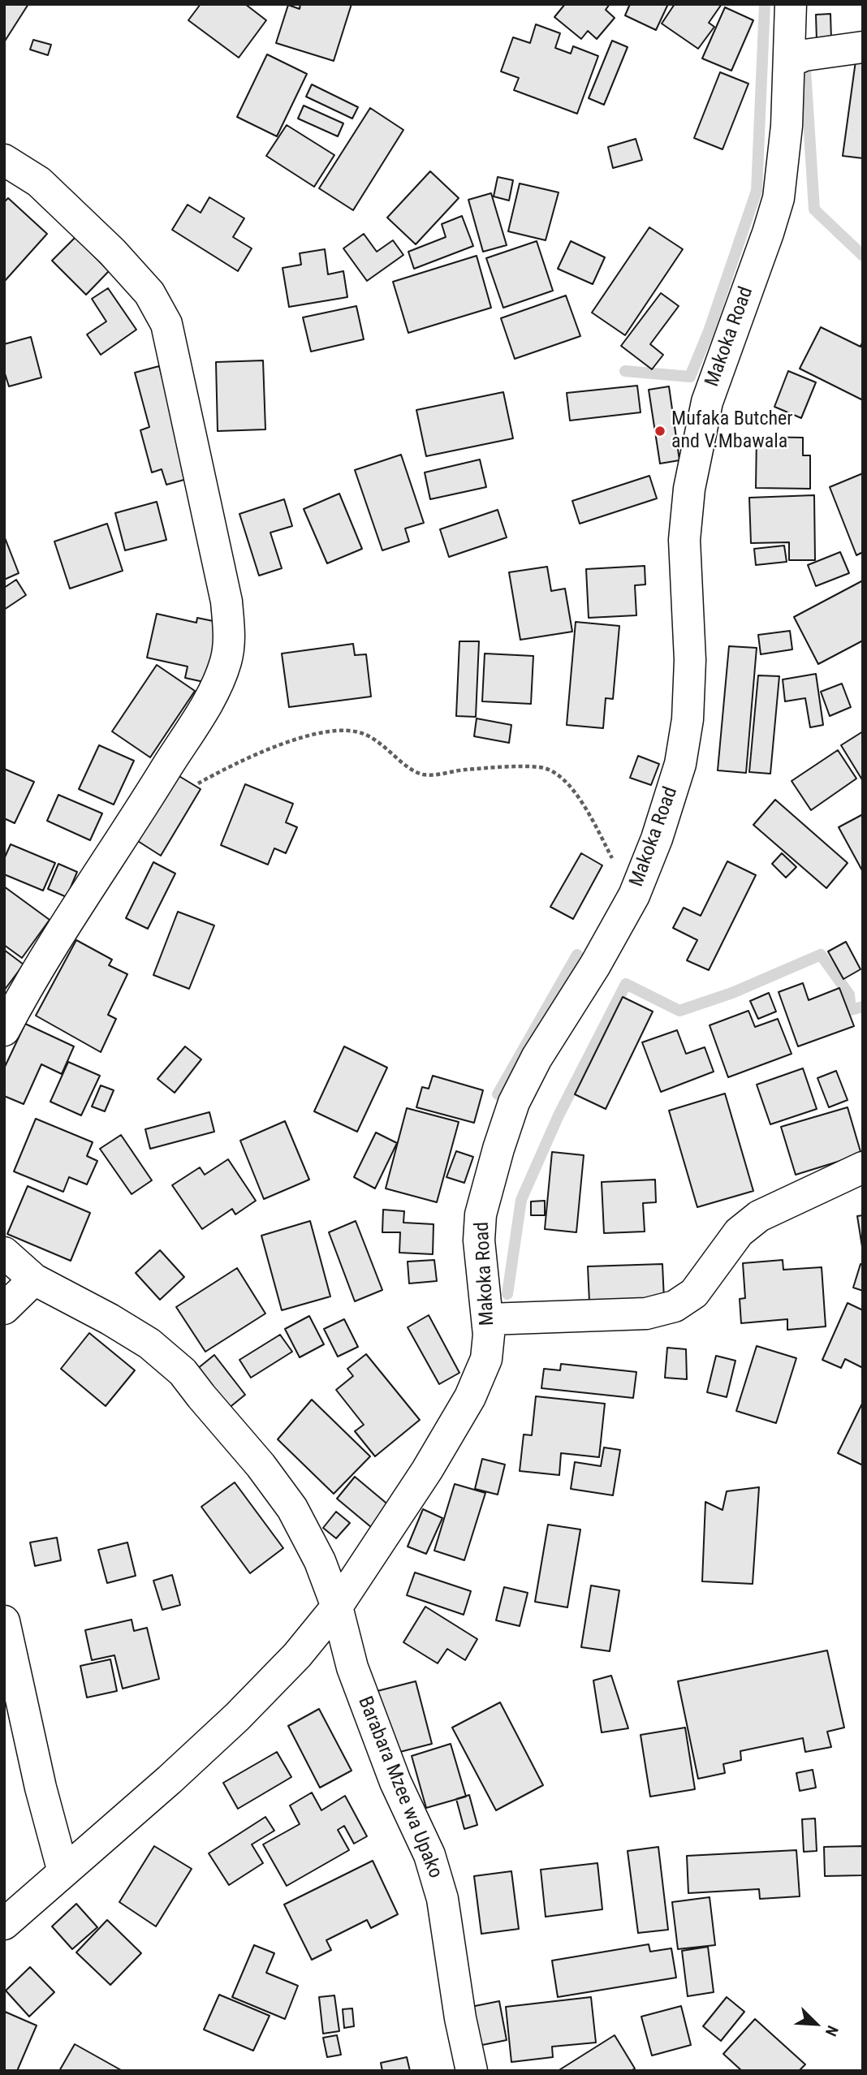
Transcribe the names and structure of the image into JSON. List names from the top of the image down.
{
  "streets": {
    "street": ["Makoka Road", "Barabara Mzee wa Upako"]
  },
  "crossings": [
    ["Makoka Road", "Barabara Mzee wa Upako"]
  ],
  "places": ["Mufaka Butcher and V.Mbawala"],
  "north": "bottom right"
}
